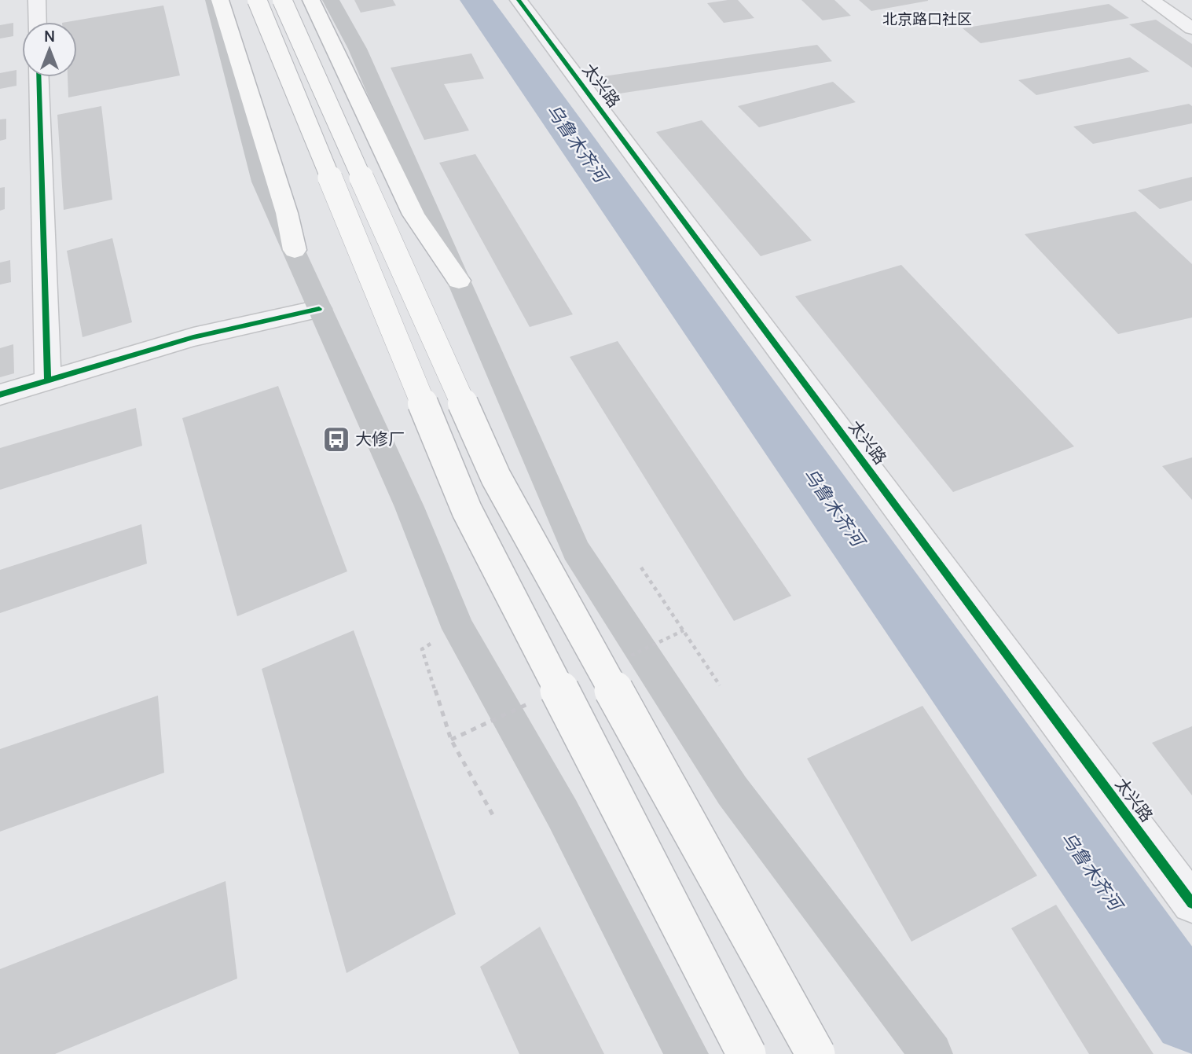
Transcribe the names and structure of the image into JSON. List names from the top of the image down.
{
  "streets": {
    "street": ["太兴路"]
  },
  "districts": ["北京路口社区"],
  "water": ["乌鲁木齐河"],
  "places": {
    "bus stop": ["大修厂"]
  },
  "north": "top"
}
